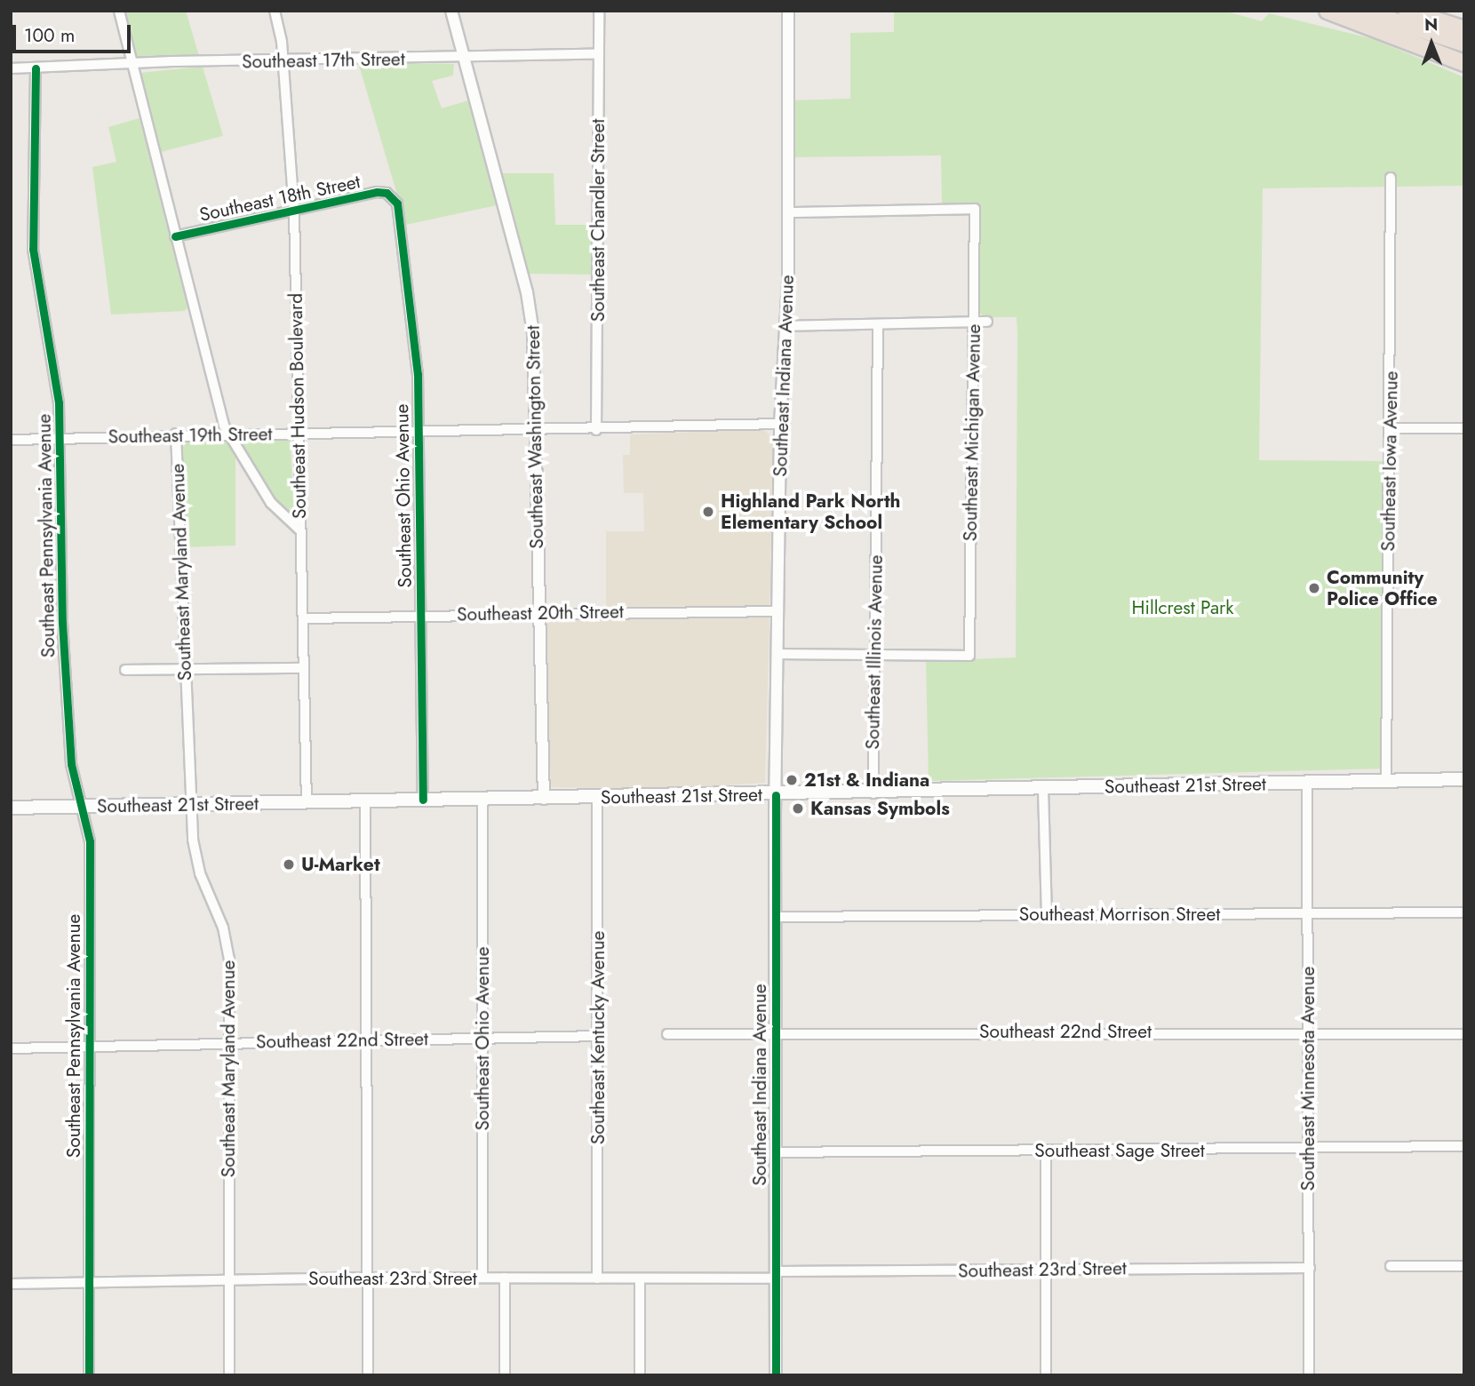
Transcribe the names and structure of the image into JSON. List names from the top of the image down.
{
  "streets": {
    "main road": ["Southeast 21st Street"],
    "street": [
      "Southeast 17th Street",
      "Southeast 18th Street",
      "Southeast Chandler Street",
      "Southeast Indiana Avenue",
      "Southeast Hudson Boulevard",
      "Southeast Michigan Avenue",
      "Southeast 19th Street",
      "Southeast Washington Street",
      "Southeast Iowa Avenue",
      "Southeast Ohio Avenue",
      "Southeast Pennsylvania Avenue",
      "Southeast Maryland Avenue",
      "Southeast 20th Street",
      "Southeast Illinois Avenue",
      "Southeast Morrison Street",
      "Southeast 22nd Street",
      "Southeast Kentucky Avenue",
      "Southeast Minnesota Avenue",
      "Southeast Sage Street",
      "Southeast 23rd Street"
    ]
  },
  "crossings": [
    ["Southeast 17th Street", "Southeast Chandler Street"],
    ["Southeast 17th Street", "Southeast Hudson Boulevard"],
    ["Southeast 17th Street", "Southeast Washington Street"],
    ["Southeast 17th Street", "Southeast Pennsylvania Avenue"],
    ["Southeast 18th Street", "Southeast Hudson Boulevard"],
    ["Southeast 18th Street", "Southeast Ohio Avenue"],
    ["Southeast Chandler Street", "Southeast 19th Street"],
    ["Southeast Indiana Avenue", "Southeast Michigan Avenue"],
    ["Southeast Indiana Avenue", "Southeast 19th Street"],
    ["Southeast Indiana Avenue", "Southeast 20th Street"],
    ["Southeast Indiana Avenue", "Southeast 21st Street"],
    ["Southeast Indiana Avenue", "Southeast Morrison Street"],
    ["Southeast Indiana Avenue", "Southeast 22nd Street"],
    ["Southeast Indiana Avenue", "Southeast Sage Street"],
    ["Southeast Indiana Avenue", "Southeast 23rd Street"],
    ["Southeast Hudson Boulevard", "Southeast 19th Street"],
    ["Southeast Hudson Boulevard", "Southeast 20th Street"],
    ["Southeast Hudson Boulevard", "Southeast 21st Street"],
    ["Southeast Michigan Avenue", "Southeast Illinois Avenue"],
    ["Southeast 19th Street", "Southeast Washington Street"],
    ["Southeast 19th Street", "Southeast Ohio Avenue"],
    ["Southeast 19th Street", "Southeast Pennsylvania Avenue"],
    ["Southeast 19th Street", "Southeast Maryland Avenue"],
    ["Southeast Washington Street", "Southeast 20th Street"],
    ["Southeast Washington Street", "Southeast 21st Street"],
    ["Southeast Iowa Avenue", "Southeast 21st Street"],
    ["Southeast Ohio Avenue", "Southeast 20th Street"],
    ["Southeast Ohio Avenue", "Southeast 21st Street"],
    ["Southeast Ohio Avenue", "Southeast 22nd Street"],
    ["Southeast Ohio Avenue", "Southeast 23rd Street"],
    ["Southeast Pennsylvania Avenue", "Southeast 21st Street"],
    ["Southeast Pennsylvania Avenue", "Southeast 22nd Street"],
    ["Southeast Pennsylvania Avenue", "Southeast 23rd Street"],
    ["Southeast Maryland Avenue", "Southeast 21st Street"],
    ["Southeast Maryland Avenue", "Southeast 22nd Street"],
    ["Southeast Maryland Avenue", "Southeast 23rd Street"],
    ["Southeast Illinois Avenue", "Southeast 21st Street"],
    ["Southeast 21st Street", "Southeast Kentucky Avenue"],
    ["Southeast 21st Street", "Southeast Minnesota Avenue"],
    ["Southeast Morrison Street", "Southeast Minnesota Avenue"],
    ["Southeast 22nd Street", "Southeast Kentucky Avenue"],
    ["Southeast 22nd Street", "Southeast Minnesota Avenue"],
    ["Southeast Kentucky Avenue", "Southeast 23rd Street"],
    ["Southeast Minnesota Avenue", "Southeast Sage Street"],
    ["Southeast Minnesota Avenue", "Southeast 23rd Street"]
  ],
  "parks": ["Hillcrest Park"],
  "places": [
    "Highland Park North Elementary School",
    "Community Police Office",
    "21st & Indiana",
    "Kansas Symbols",
    "U-Market"
  ],
  "scale_bar": "100 m",
  "north": "top"
}
